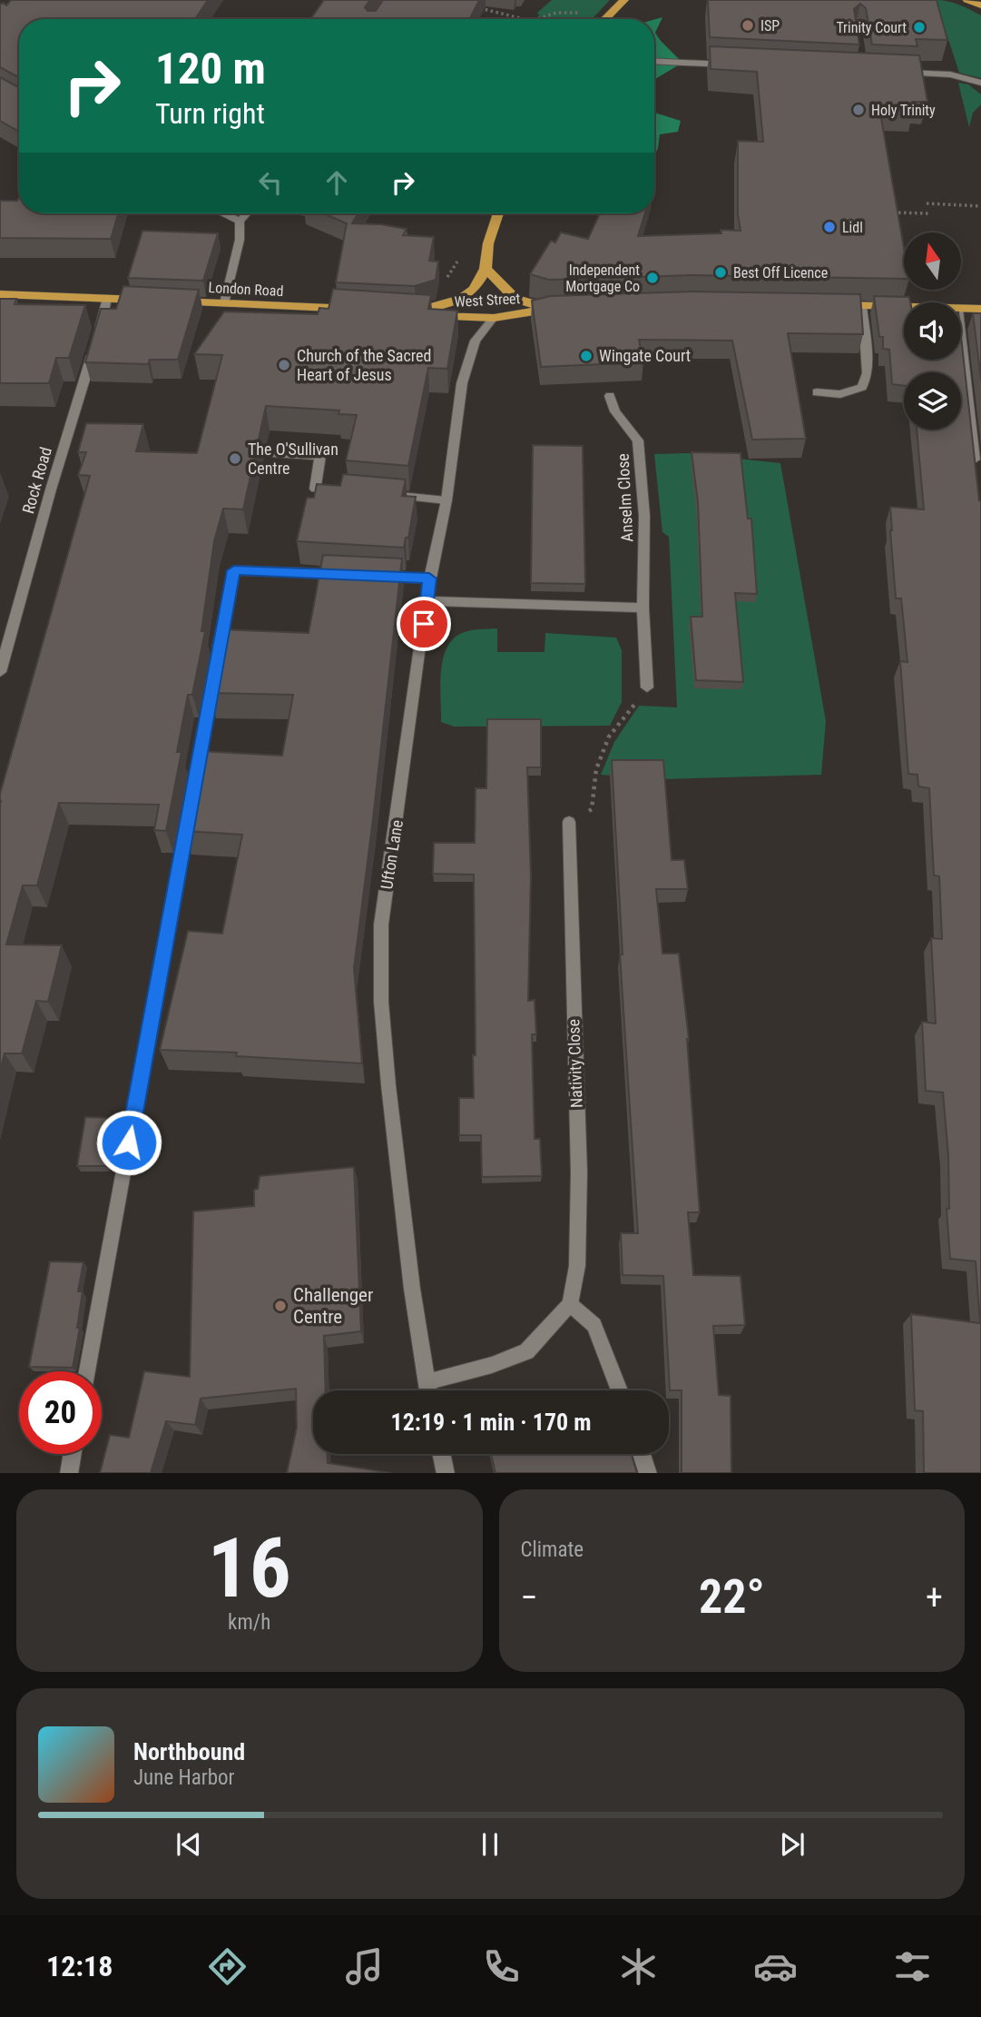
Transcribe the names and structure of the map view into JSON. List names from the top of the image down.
{
  "streets": {
    "main road": ["London Road", "West Street"],
    "street": [
      "Rock Road",
      "Anselm Close",
      "Ufton Lane",
      "Nativity Close"
    ]
  },
  "crossings": [
    ["West Street", "Ufton Lane"]
  ],
  "places": [
    "ISP",
    "Trinity Court",
    "Holy Trinity",
    "Lidl",
    "Best Off Licence",
    "Independent Mortgage Co",
    "Wingate Court",
    "Church of the Sacred Heart of Jesus",
    "The O'Sullivan Centre",
    "Challenger Centre"
  ],
  "north": "top",
  "page": {
    "turn": ["120 m", "Turn right"],
    "limit": "20",
    "trip": "12:19 · 1 min · 170 m",
    "tile": [
      ["16", "km/h"],
      "Climate"
    ],
    "heat": ["−", "22°", "+"],
    "song": ["Northbound", "June Harbor"],
    "tabs": "12:18"
  }
}
